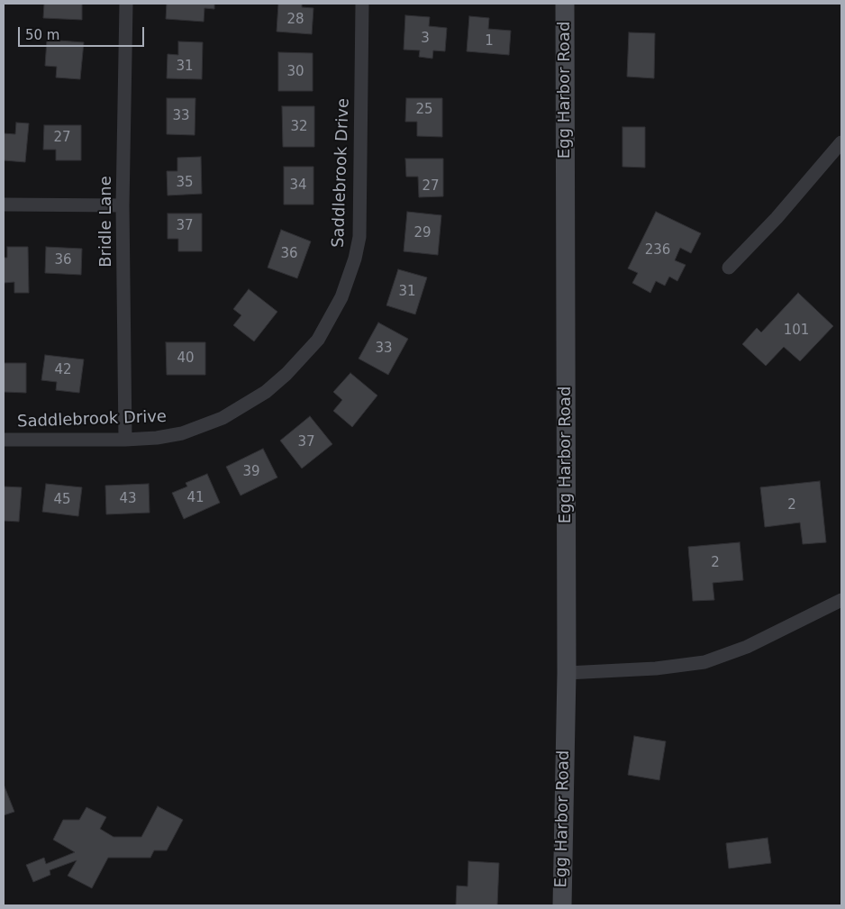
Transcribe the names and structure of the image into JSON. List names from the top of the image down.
{
  "streets": {
    "main road": ["Egg Harbor Road"],
    "street": ["Saddlebrook Drive", "Bridle Lane"]
  },
  "crossings": [
    ["Saddlebrook Drive", "Bridle Lane"]
  ],
  "house_numbers": [
    "28",
    "3",
    "1",
    "31",
    "30",
    "25",
    "33",
    "32",
    "27",
    "35",
    "34",
    "27",
    "37",
    "29",
    "236",
    "36",
    "36",
    "31",
    "101",
    "33",
    "40",
    "42",
    "37",
    "39",
    "41",
    "43",
    "45",
    "2",
    "2"
  ],
  "scale_bar": "50 m"
}
